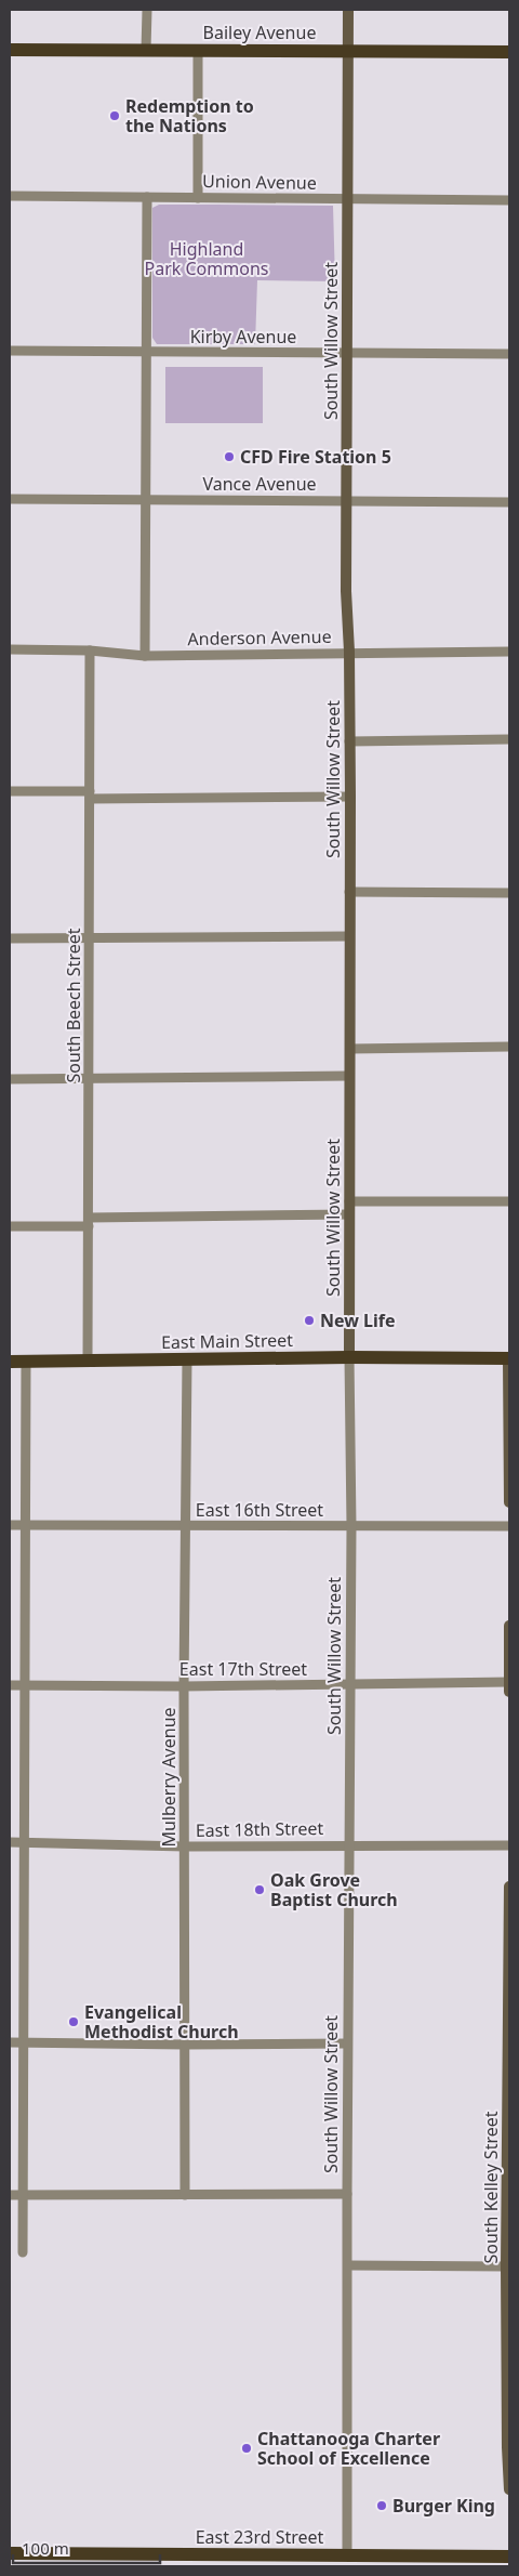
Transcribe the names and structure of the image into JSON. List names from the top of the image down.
{
  "streets": {
    "main road": [
      "Bailey Avenue",
      "South Willow Street",
      "East Main Street",
      "South Kelley Street",
      "East 23rd Street"
    ],
    "street": [
      "Union Avenue",
      "Kirby Avenue",
      "Vance Avenue",
      "Anderson Avenue",
      "South Beech Street",
      "East 16th Street",
      "East 17th Street",
      "Mulberry Avenue",
      "East 18th Street"
    ]
  },
  "crossings": [
    ["Bailey Avenue", "South Willow Street"],
    ["Union Avenue", "South Willow Street"],
    ["Kirby Avenue", "South Willow Street"],
    ["South Willow Street", "Vance Avenue"],
    ["South Willow Street", "Anderson Avenue"],
    ["South Willow Street", "East Main Street"],
    ["South Willow Street", "East 16th Street"],
    ["South Willow Street", "East 17th Street"],
    ["South Willow Street", "East 18th Street"],
    ["South Willow Street", "East 23rd Street"],
    ["Anderson Avenue", "South Beech Street"],
    ["South Beech Street", "East Main Street"],
    ["East Main Street", "Mulberry Avenue"],
    ["East 16th Street", "Mulberry Avenue"],
    ["East 17th Street", "Mulberry Avenue"],
    ["Mulberry Avenue", "East 18th Street"]
  ],
  "parks": ["Highland Park Commons"],
  "places": [
    "Redemption to the Nations",
    "CFD Fire Station 5",
    "New Life",
    "Oak Grove Baptist Church",
    "Evangelical Methodist Church",
    "Chattanooga Charter School of Excellence",
    "Burger King"
  ],
  "scale_bar": "100 m"
}
